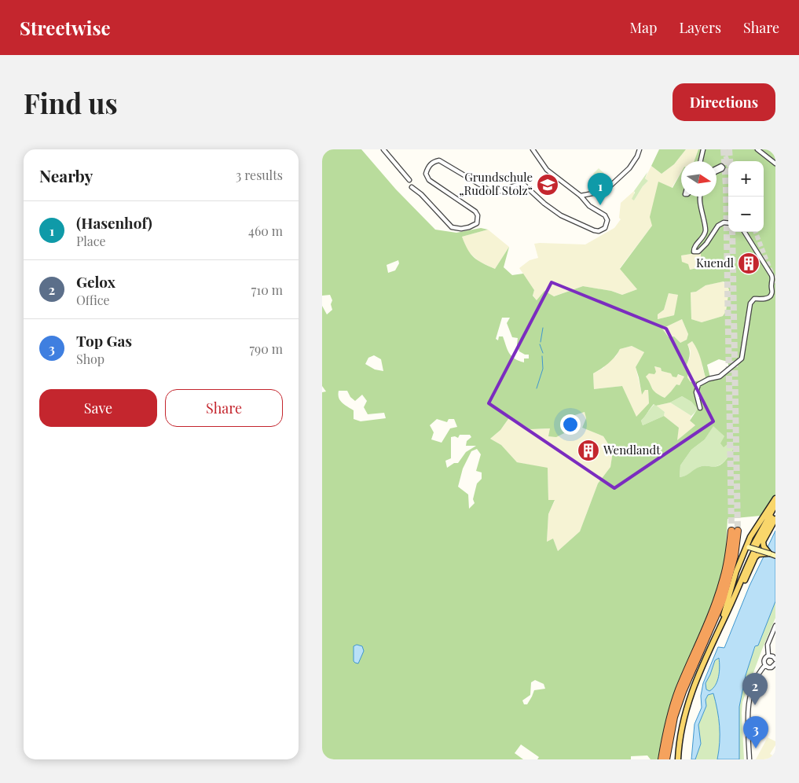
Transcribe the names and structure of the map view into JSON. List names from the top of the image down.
{
  "places": {
    "school or university": ["Grundschule „Rudolf Stolz“"],
    "building": ["Kuendl", "Wendlandt"]
  },
  "north": "right",
  "page": {
    "header": "Streetwise",
    "nav": ["Map", "Layers", "Share"],
    "buttons": [
      "Directions",
      ["Save", "Share"]
    ],
    "title": "Find us",
    "heading": ["Nearby", "3 results"],
    "map_buttons": ["+", "−"],
    "pins": ["1", "2", "3"],
    "list": [
      {
        "mark": "1",
        "name": "(Hasenhof)",
        "note": "Place",
        "value": "460 m"
      },
      {
        "mark": "2",
        "name": "Gelox",
        "note": "Office",
        "value": "710 m"
      },
      {
        "mark": "3",
        "name": "Top Gas",
        "note": "Shop",
        "value": "790 m"
      }
    ]
  }
}
